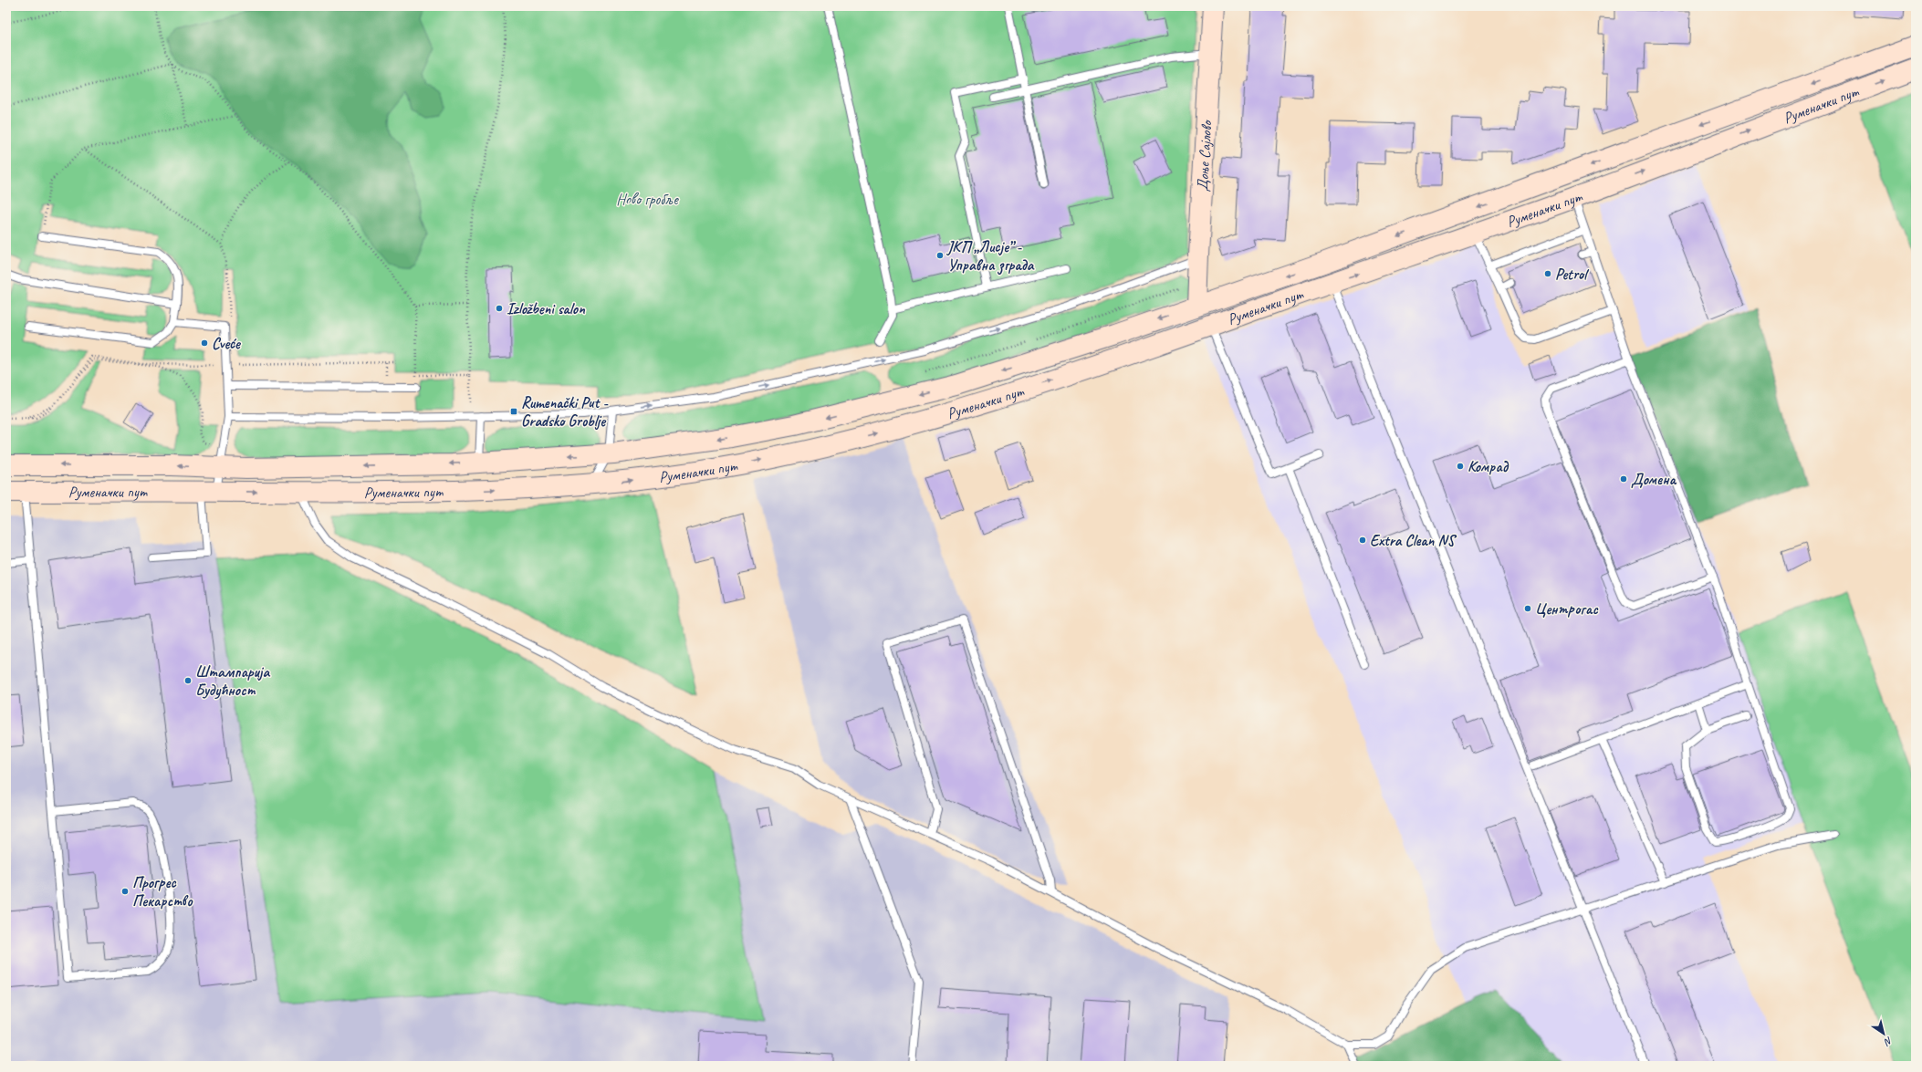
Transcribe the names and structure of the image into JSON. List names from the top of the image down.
{
  "streets": {
    "main road": ["Руменачки пут", "Доње Сајлово"]
  },
  "crossings": [
    ["Руменачки пут", "Доње Сајлово"]
  ],
  "parks": ["Ново гробље"],
  "places": {
    "other": [
      "ЈКП „Лисје” - Управна зграда",
      "Petrol",
      "Izložbeni salon",
      "Cveće",
      "Комрад",
      "Домена",
      "Extra Clean NS",
      "Центрогас",
      "Штампарија Будућност",
      "Прогрес Пекарство"
    ],
    "transit": ["Rumenački Put - Gradsko Groblje"]
  },
  "north": "bottom right"
}
